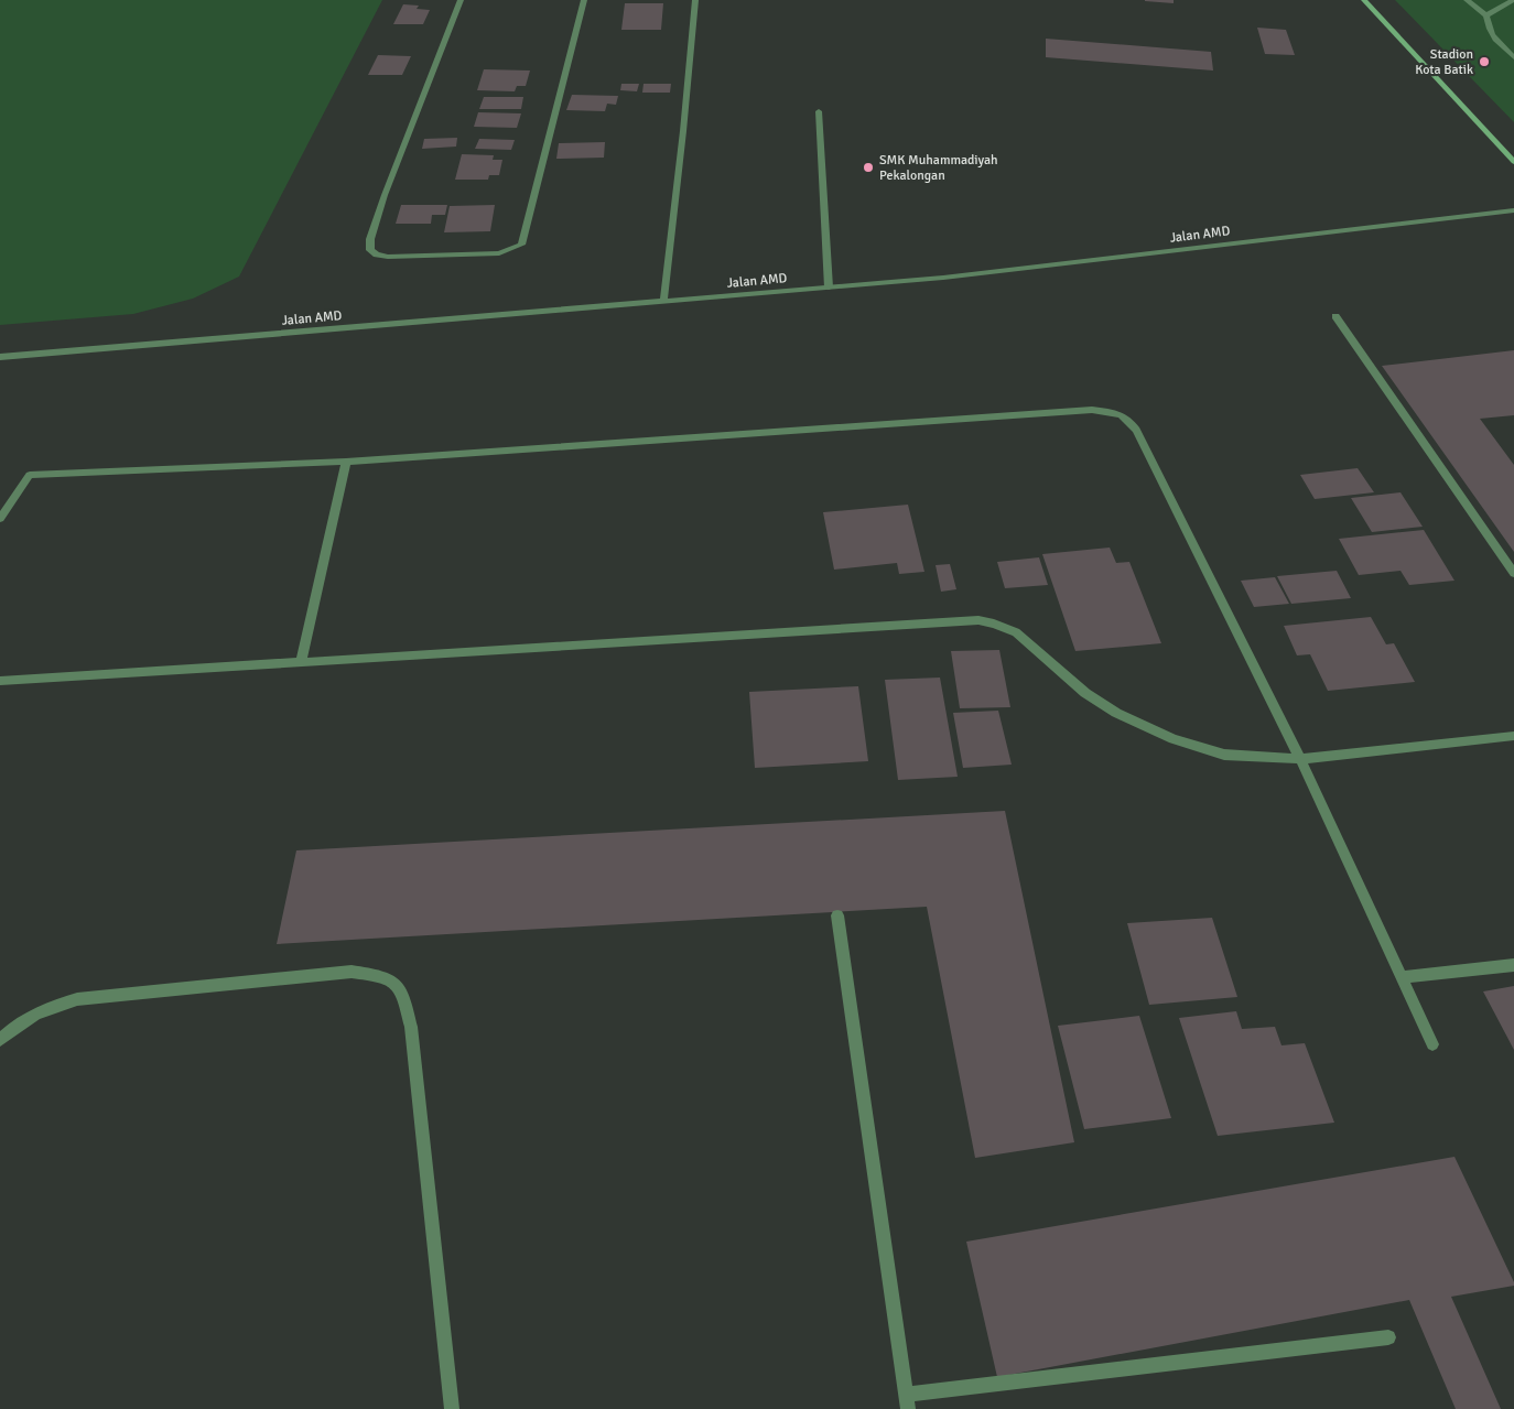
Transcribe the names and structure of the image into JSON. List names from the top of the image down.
{
  "streets": {
    "street": ["Jalan AMD"]
  },
  "places": ["Stadion Kota Batik", "SMK Muhammadiyah Pekalongan"]
}
